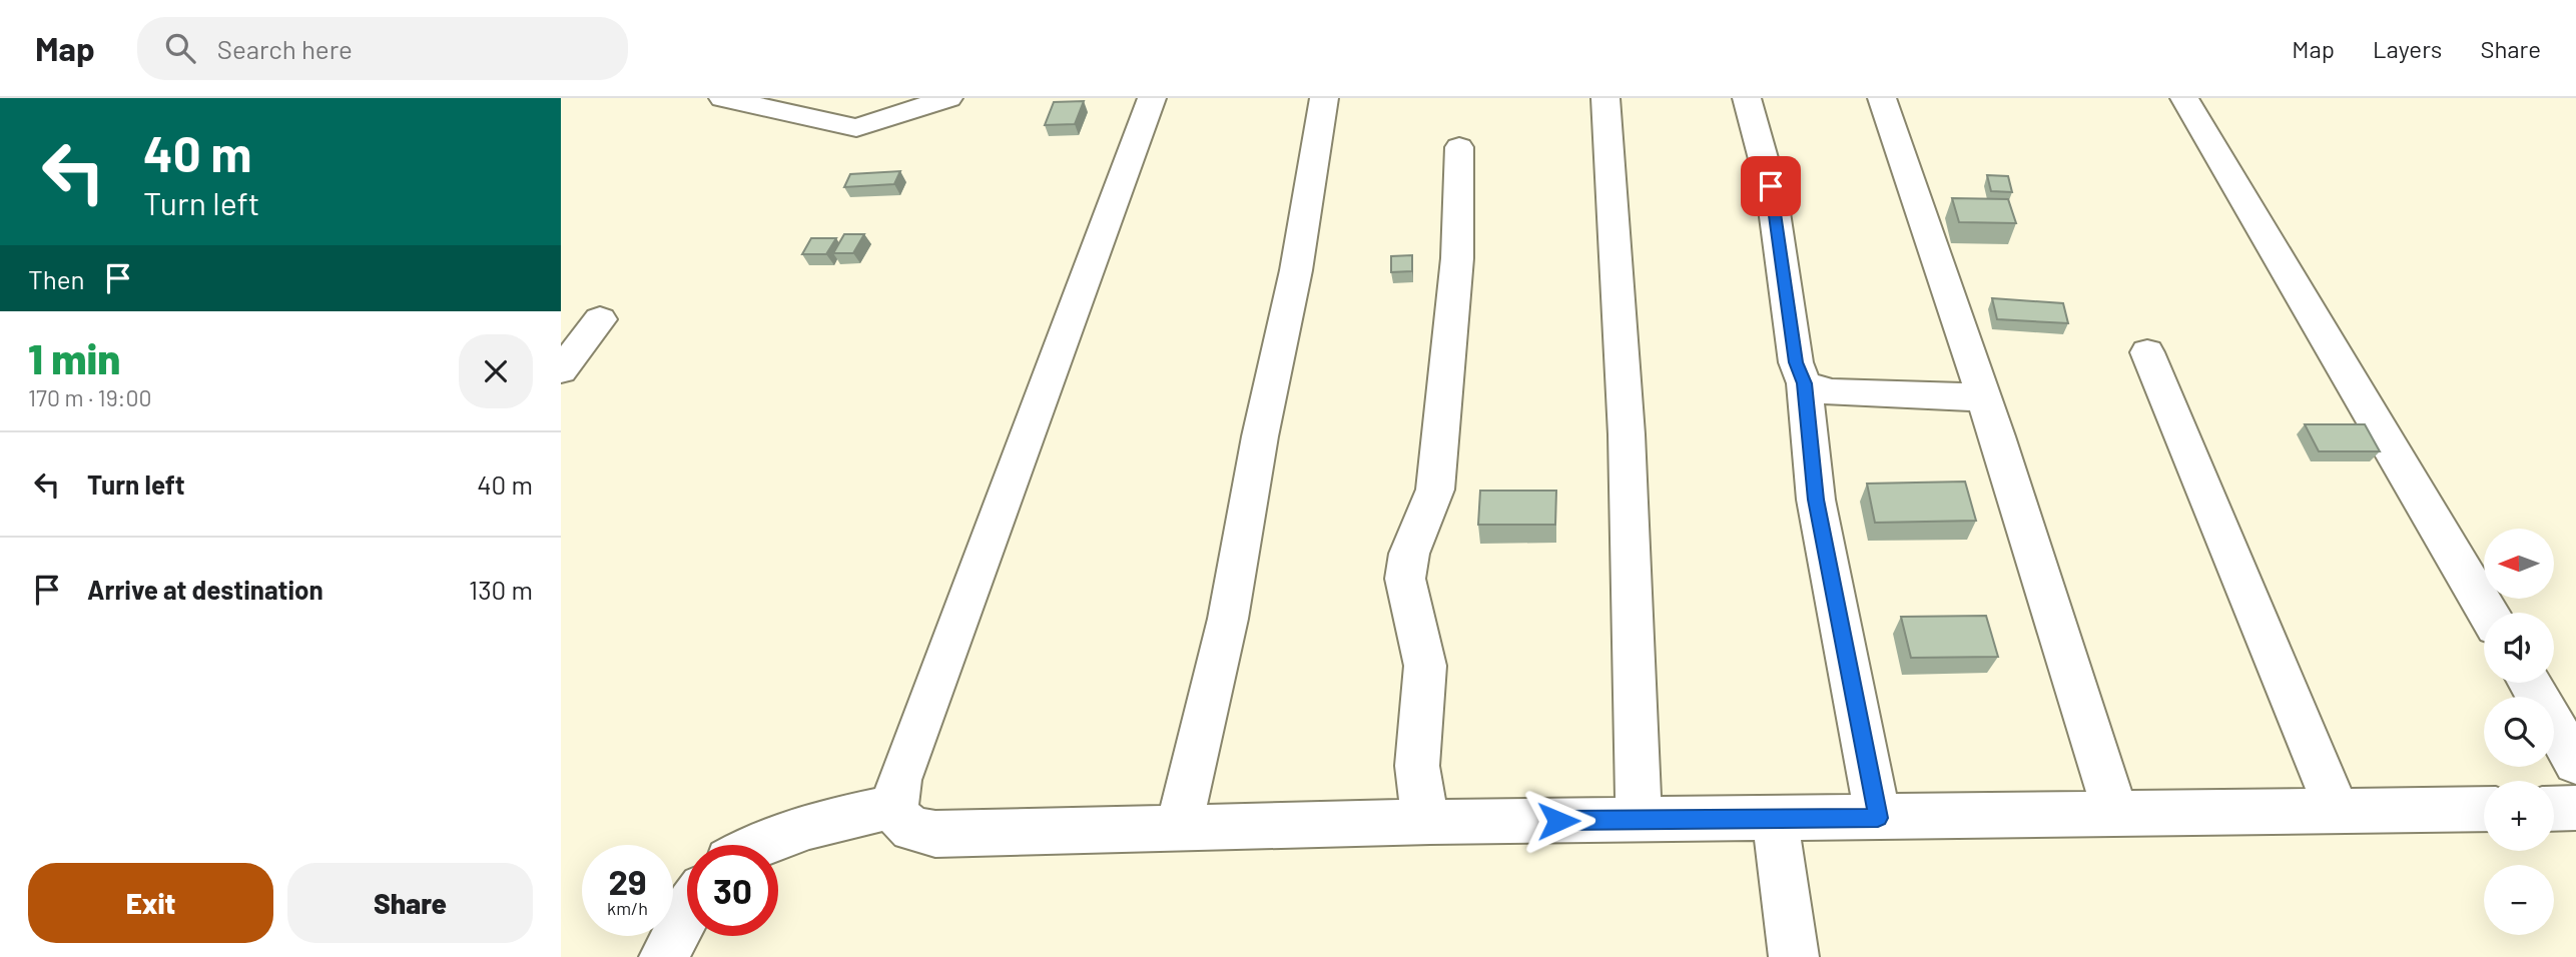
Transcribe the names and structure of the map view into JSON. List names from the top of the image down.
{
  "north": "left",
  "page": {
    "header": "Map",
    "search": "Search here",
    "nav": ["Map", "Layers", "Share"],
    "turn": ["40 m", "Turn left"],
    "then": "Then",
    "heading": ["1 min", "170 m · 19:00"],
    "list": [
      {
        "name": "Turn left",
        "value": "40 m"
      },
      {
        "name": "Arrive at destination",
        "value": "130 m"
      }
    ],
    "map_buttons": ["+", "−"],
    "speed": "29 km/h",
    "limit": "30",
    "buttons": ["Exit", "Share"]
  }
}
